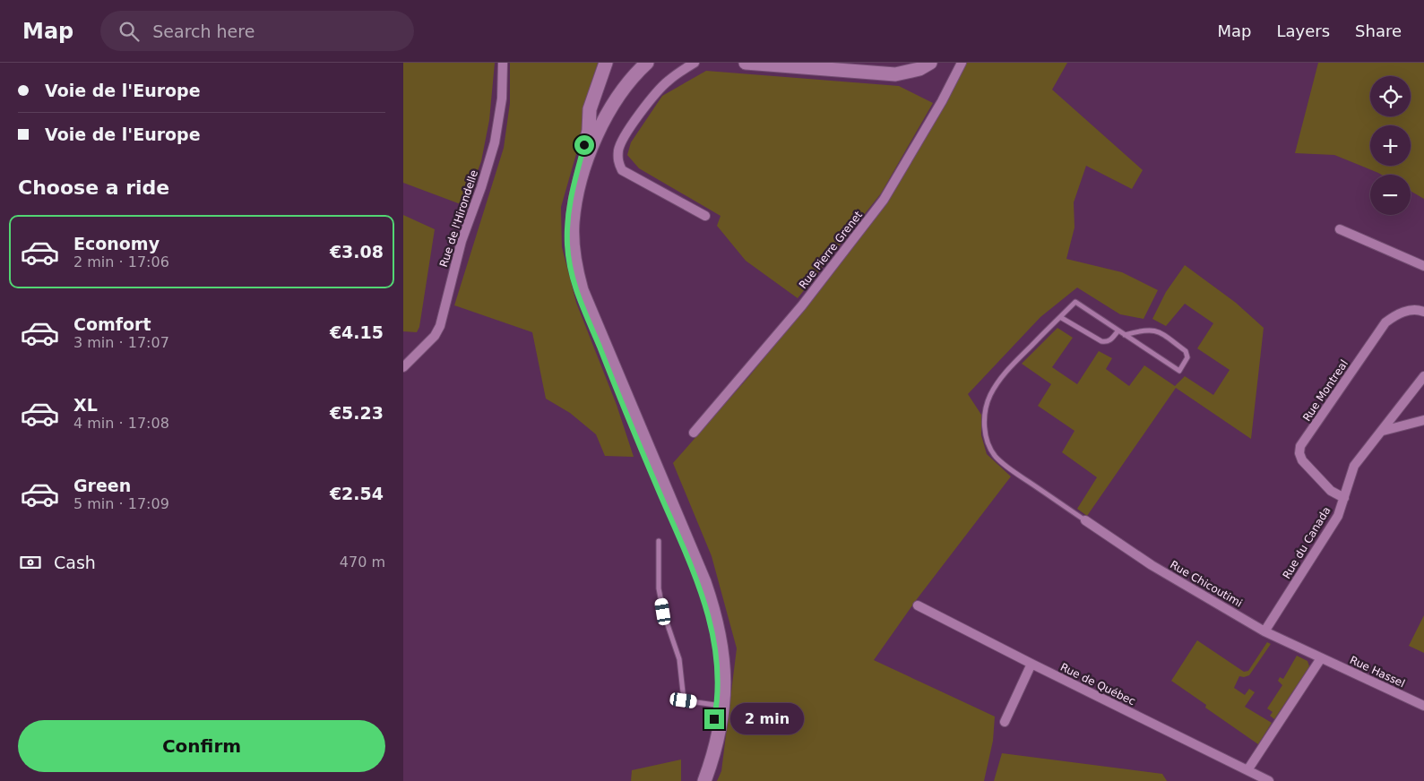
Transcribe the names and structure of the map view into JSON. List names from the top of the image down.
{
  "streets": {
    "street": [
      "Rue de l'Hirondelle",
      "Rue Pierre Grenet",
      "Rue Montreal",
      "Rue du Canada",
      "Rue Chicoutimi",
      "Rue Hassel",
      "Rue de Québec"
    ]
  },
  "crossings": [
    ["Rue Montreal", "Rue du Canada"],
    ["Rue du Canada", "Rue Chicoutimi"],
    ["Rue Chicoutimi", "Rue Hassel"]
  ],
  "page": {
    "header": "Map",
    "search": "Search here",
    "nav": ["Map", "Layers", "Share"],
    "banner": ["Voie de l'Europe", "Voie de l'Europe"],
    "map_buttons": ["+", "−"],
    "heading": "Choose a ride",
    "list": [
      {
        "name": "Economy",
        "note": "2 min · 17:06",
        "value": "€3.08"
      },
      {
        "name": "Comfort",
        "note": "3 min · 17:07",
        "value": "€4.15"
      },
      {
        "name": "XL",
        "note": "4 min · 17:08",
        "value": "€5.23"
      },
      {
        "name": "Green",
        "note": "5 min · 17:09",
        "value": "€2.54"
      }
    ],
    "pay": ["Cash", "470 m"],
    "bubble": "2 min",
    "buttons": "Confirm"
  }
}
